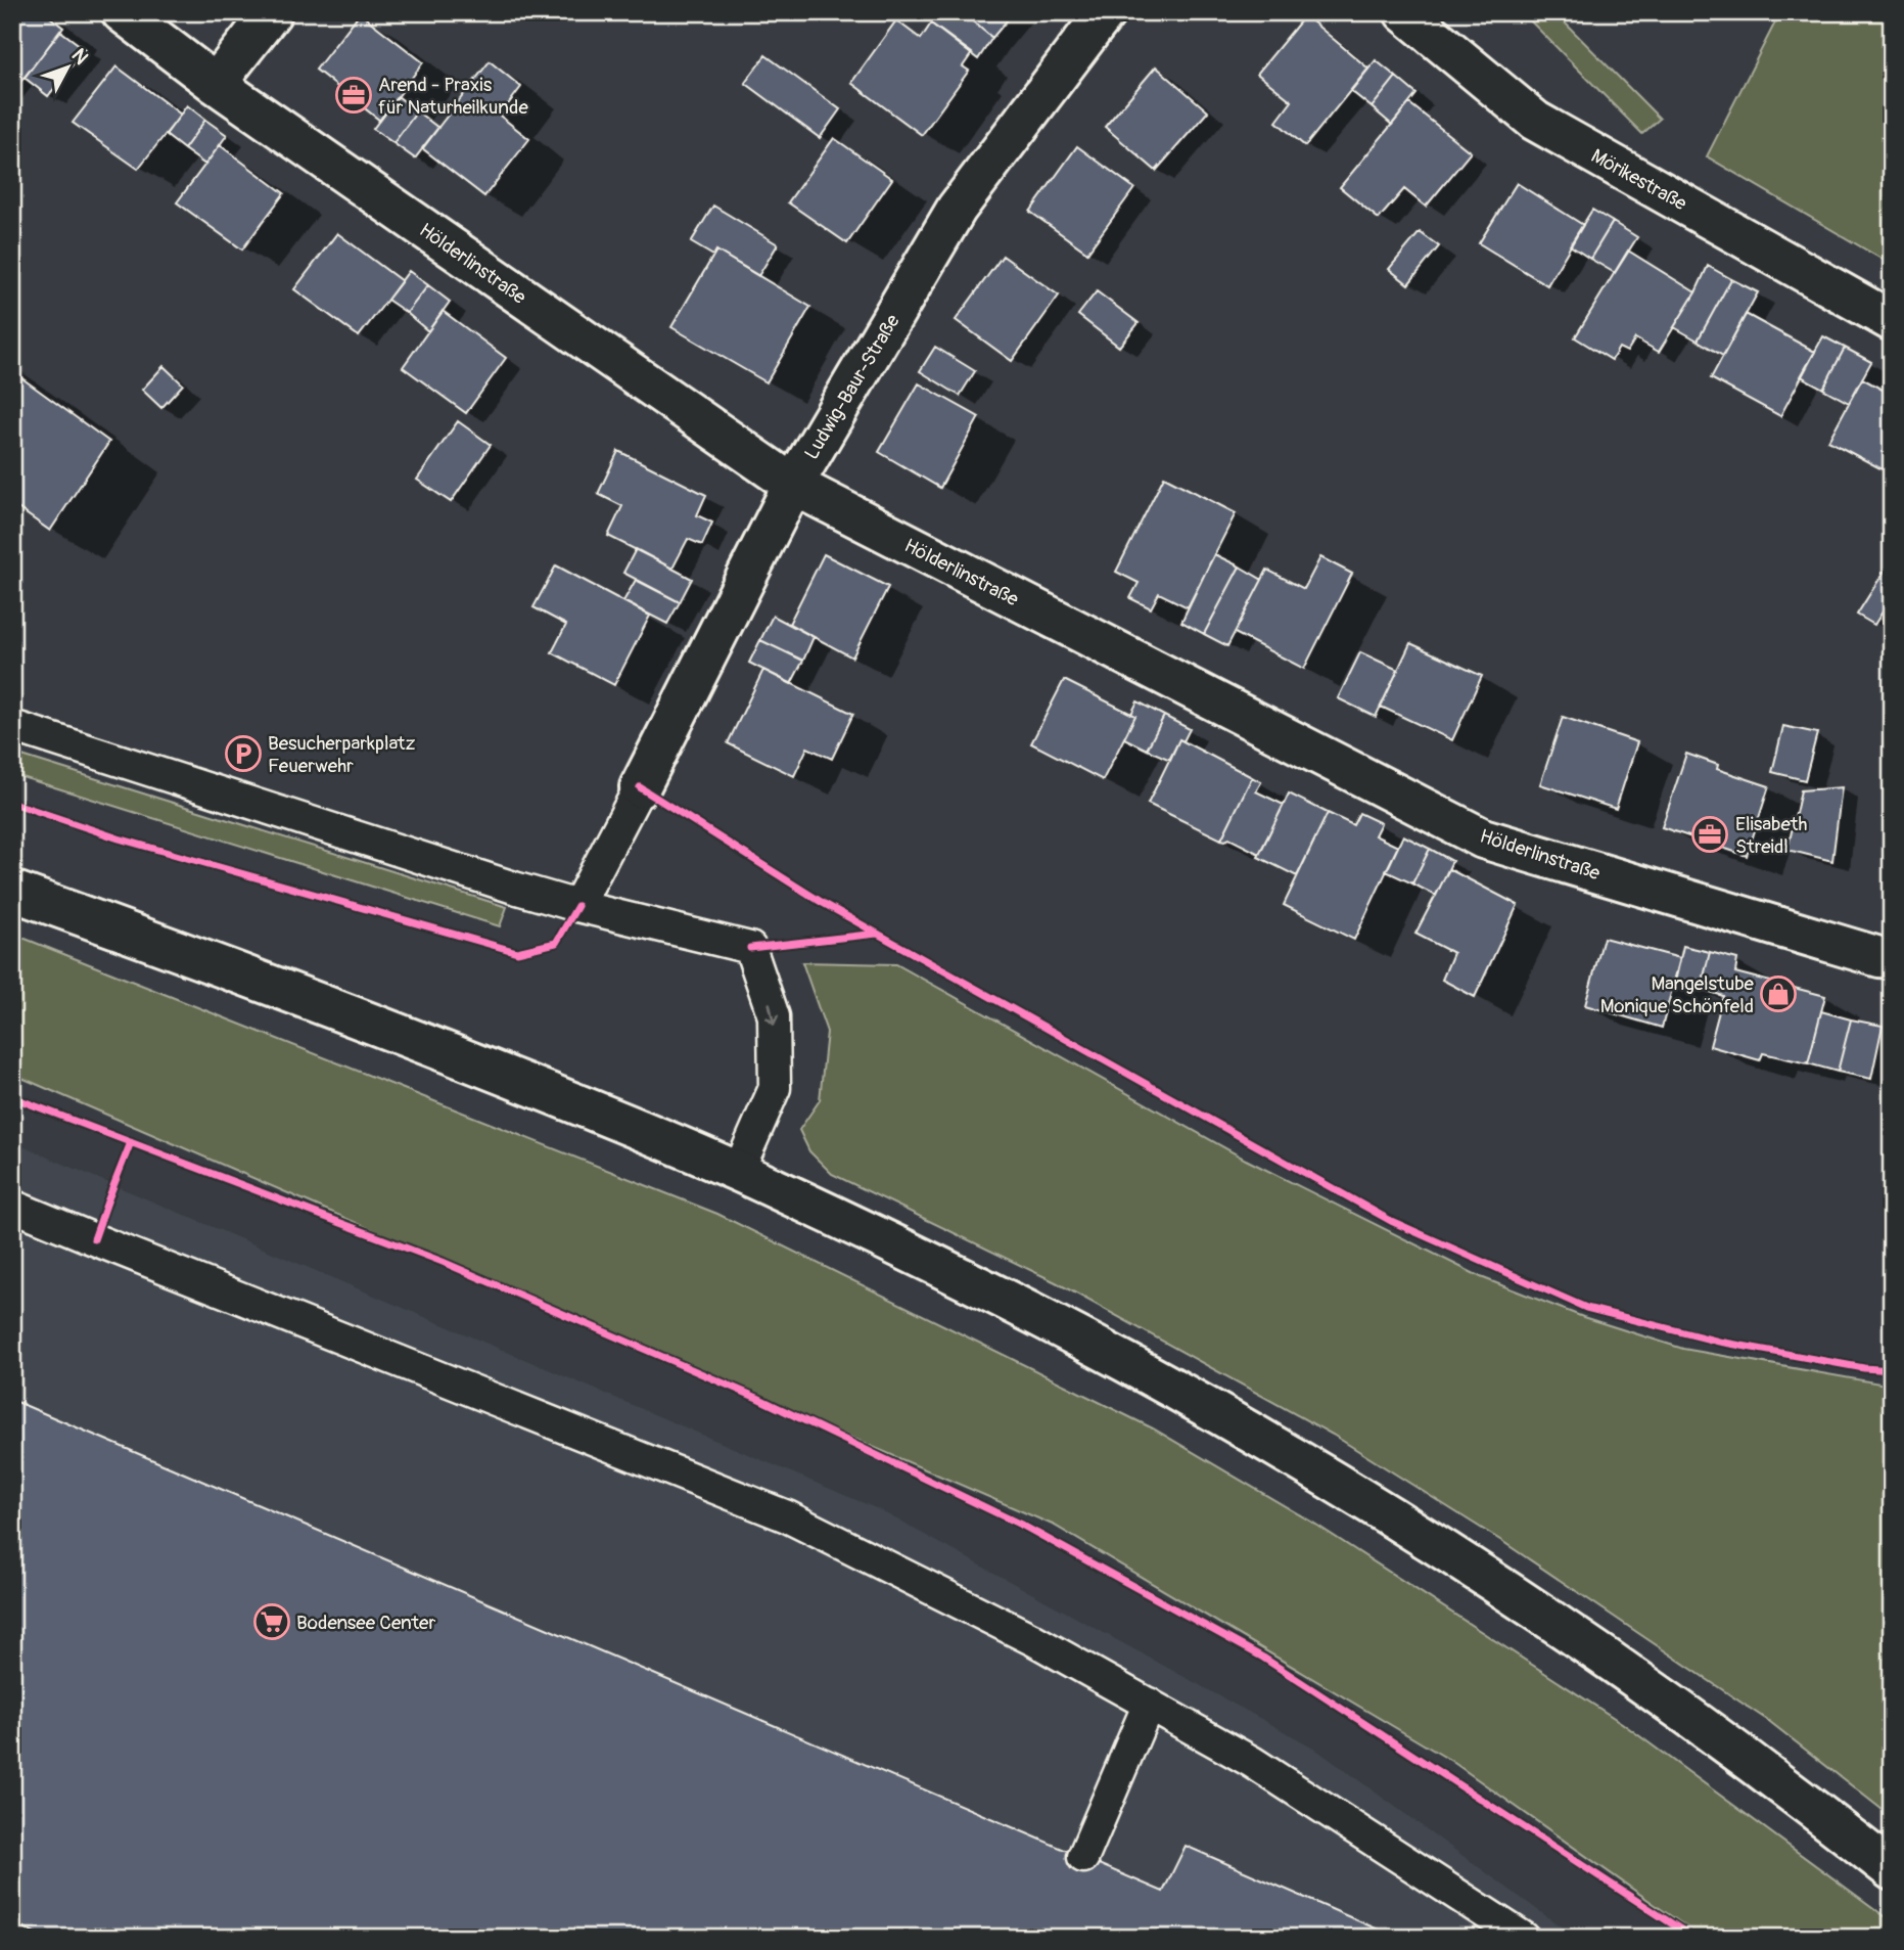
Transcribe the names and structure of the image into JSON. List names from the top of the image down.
{
  "streets": {
    "street": ["Mörikestraße", "Hölderlinstraße", "Ludwig-Baur-Straße"]
  },
  "crossings": [
    ["Hölderlinstraße", "Ludwig-Baur-Straße"]
  ],
  "places": {
    "office": ["Arend - Praxis für Naturheilkunde", "Elisabeth Streidl"],
    "parking": ["Besucherparkplatz Feuerwehr"],
    "shop": ["Mangelstube Monique Schönfeld"],
    "supermarket": ["Bodensee Center"]
  },
  "north": "top right"
}
